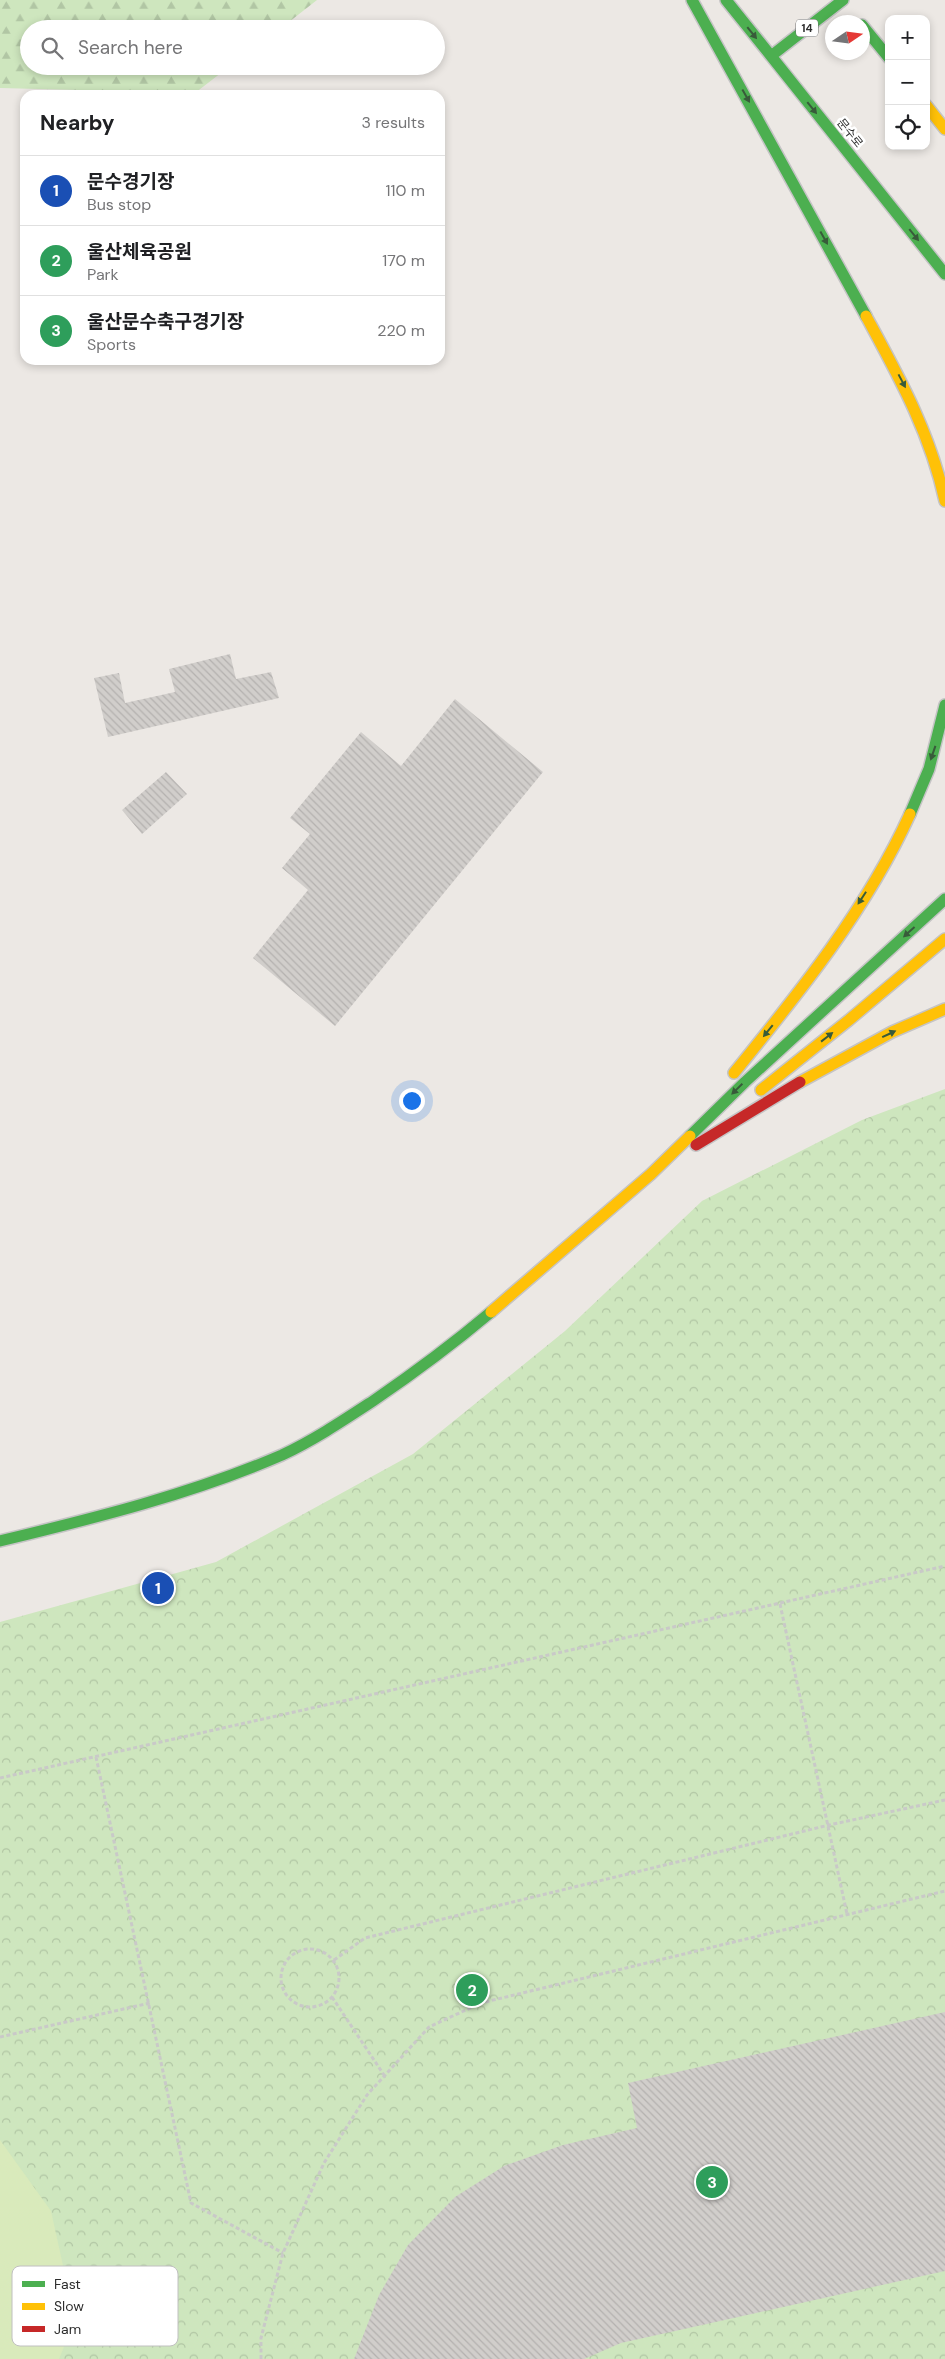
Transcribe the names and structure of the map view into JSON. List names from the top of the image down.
{
  "streets": {
    "main road": ["14", "문수로"]
  },
  "crossings": [
    ["14", "문수로"]
  ],
  "legend": ["Fast", "Slow", "Jam"],
  "north": "right",
  "page": {
    "map_buttons": ["+", "−"],
    "search": "Search here",
    "heading": ["Nearby", "3 results"],
    "list": [
      {
        "mark": "1",
        "name": "문수경기장",
        "note": "Bus stop",
        "value": "110 m"
      },
      {
        "mark": "2",
        "name": "울산체육공원",
        "note": "Park",
        "value": "170 m"
      },
      {
        "mark": "3",
        "name": "울산문수축구경기장",
        "note": "Sports",
        "value": "220 m"
      }
    ],
    "pins": ["1", "2", "3"]
  }
}
